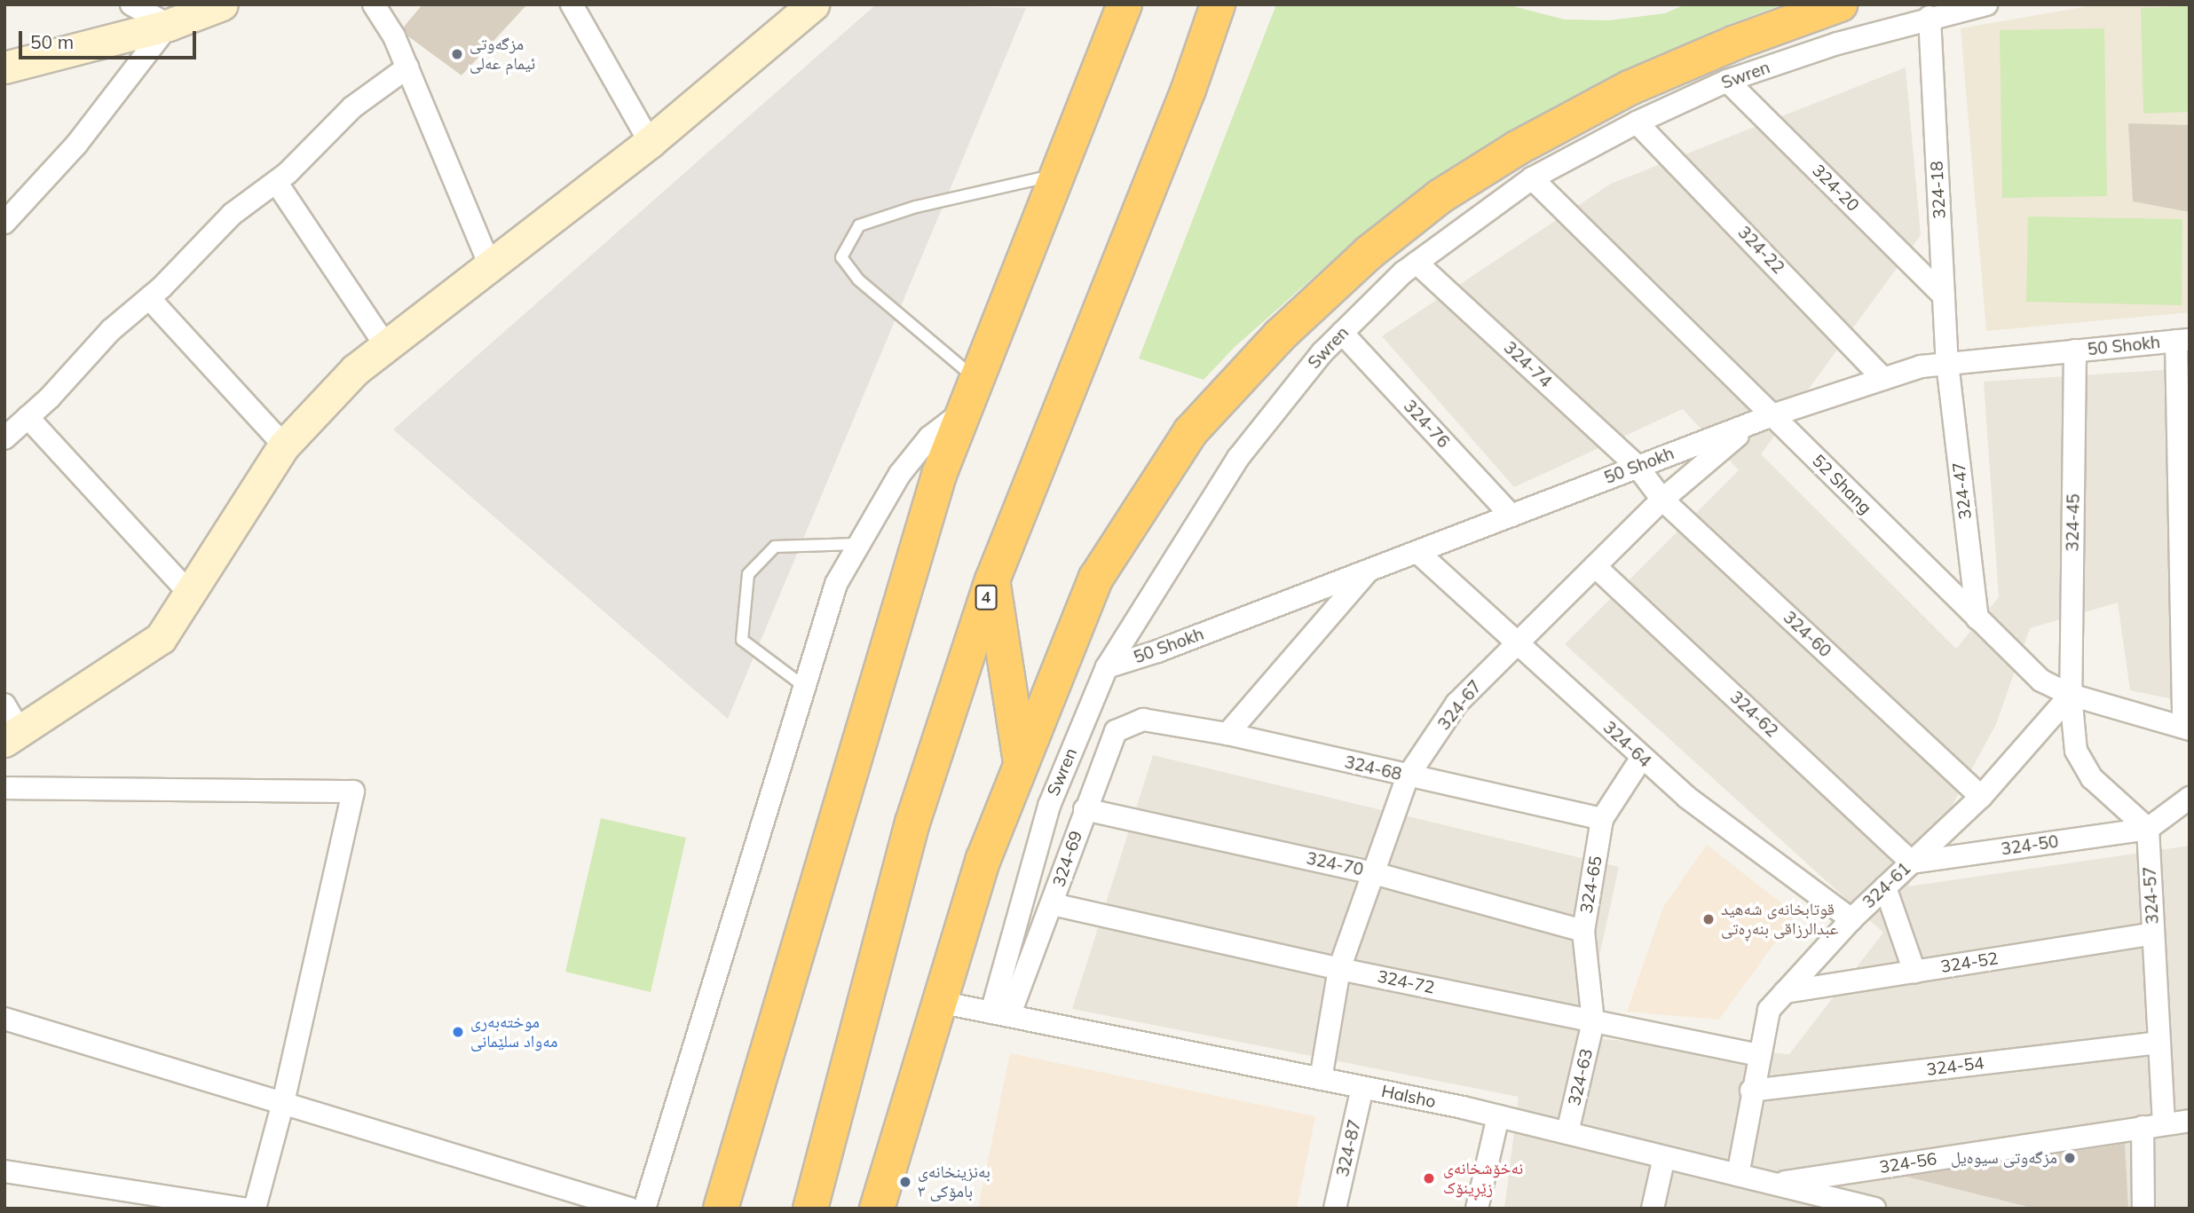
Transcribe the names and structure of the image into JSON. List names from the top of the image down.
{
  "streets": {
    "highway": ["4"],
    "street": [
      "Swren",
      "324-20",
      "324-18",
      "324-22",
      "50 Shokh",
      "324-74",
      "324-76",
      "52 Shang",
      "324-47",
      "324-45",
      "324-60",
      "324-67",
      "324-62",
      "324-64",
      "324-68",
      "324-50",
      "324-69",
      "324-70",
      "324-65",
      "324-61",
      "324-57",
      "324-52",
      "324-72",
      "324-54",
      "324-63",
      "Halsho",
      "324-87",
      "324-56"
    ]
  },
  "crossings": [
    ["Swren", "324-20"],
    ["Swren", "324-18"],
    ["Swren", "324-22"],
    ["Swren", "50 Shokh"],
    ["Swren", "324-74"],
    ["Swren", "324-76"],
    ["Swren", "52 Shang"],
    ["Swren", "324-69"],
    ["Swren", "Halsho"],
    ["324-20", "324-18"],
    ["324-18", "50 Shokh"],
    ["324-18", "324-47"],
    ["324-22", "50 Shokh"],
    ["50 Shokh", "324-74"],
    ["50 Shokh", "324-76"],
    ["50 Shokh", "52 Shang"],
    ["50 Shokh", "324-47"],
    ["50 Shokh", "324-45"],
    ["50 Shokh", "324-60"],
    ["50 Shokh", "324-67"],
    ["50 Shokh", "324-64"],
    ["324-74", "324-60"],
    ["52 Shang", "324-47"],
    ["52 Shang", "324-45"],
    ["52 Shang", "324-61"],
    ["324-45", "324-61"],
    ["324-60", "324-67"],
    ["324-60", "324-61"],
    ["324-67", "324-62"],
    ["324-67", "324-64"],
    ["324-67", "324-68"],
    ["324-67", "324-70"],
    ["324-67", "324-72"],
    ["324-67", "Halsho"],
    ["324-62", "324-50"],
    ["324-62", "324-61"],
    ["324-64", "324-65"],
    ["324-64", "324-61"],
    ["324-68", "324-69"],
    ["324-68", "324-65"],
    ["324-50", "324-61"],
    ["324-50", "324-57"],
    ["324-69", "324-70"],
    ["324-69", "324-72"],
    ["324-69", "Halsho"],
    ["324-70", "324-65"],
    ["324-65", "324-72"],
    ["324-65", "324-63"],
    ["324-61", "324-52"],
    ["324-61", "324-72"],
    ["324-61", "324-54"],
    ["324-61", "Halsho"],
    ["324-57", "324-52"],
    ["324-57", "324-54"],
    ["324-57", "324-56"],
    ["324-72", "324-63"],
    ["324-63", "Halsho"],
    ["Halsho", "324-87"],
    ["Halsho", "324-56"]
  ],
  "places": [
    "مزگەوتی ئیمام عەلی",
    "قوتابخانەی شەهید عبدالرزاقی بنەڕەتی",
    "موختەبەری مەواد سلێمانی",
    "مزگەوتی سیوەیل",
    "نەخۆشخانەی زێڕینۆک",
    "بەنزینخانەی بامۆکی ٣"
  ],
  "scale_bar": "50 m"
}
